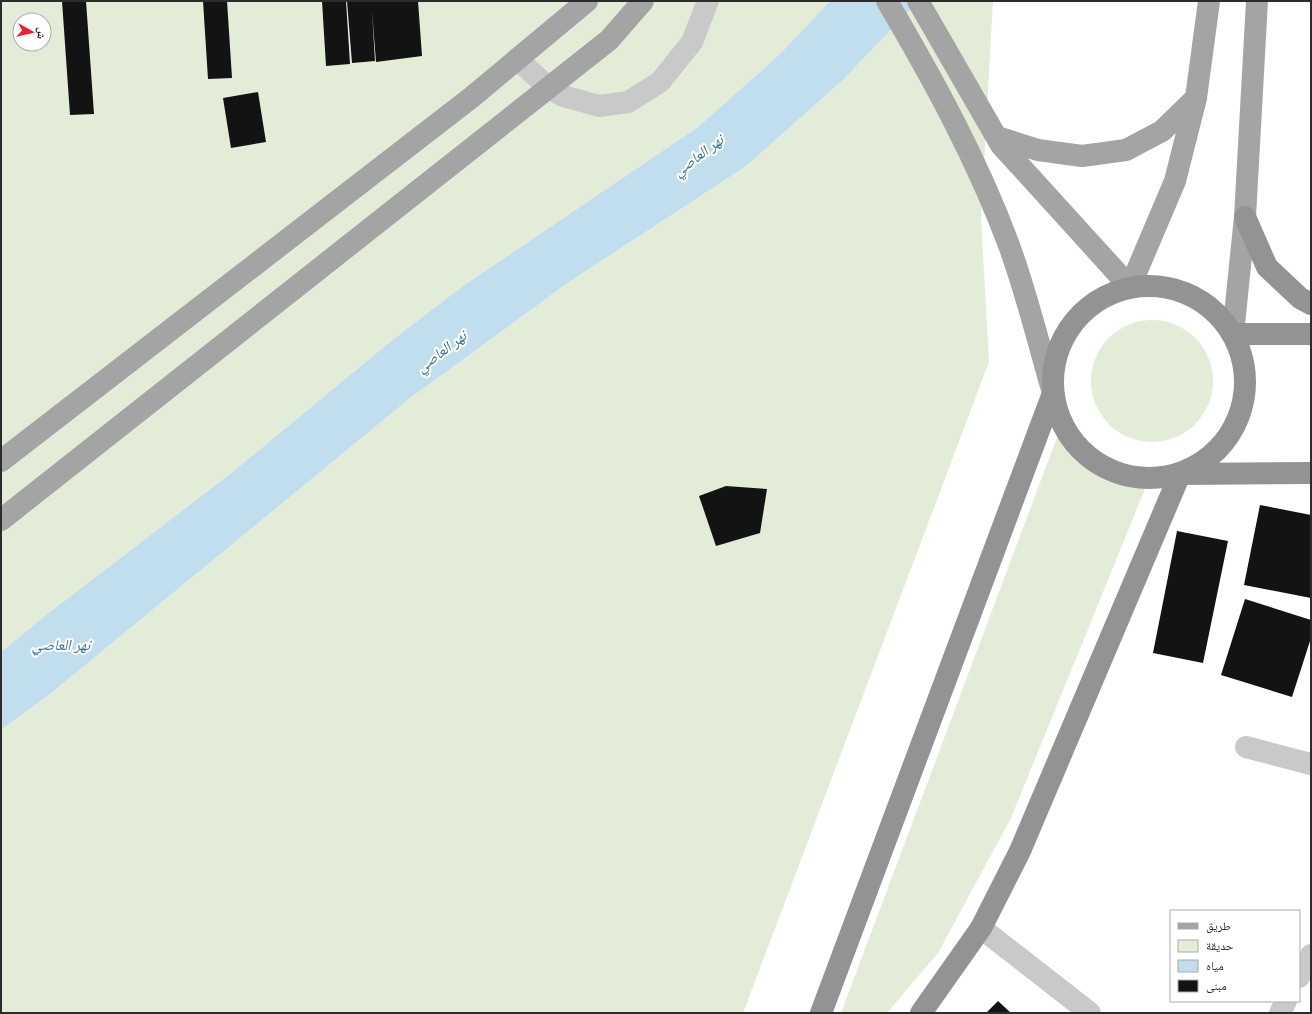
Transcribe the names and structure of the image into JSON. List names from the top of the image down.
{
  "water": ["نهر العاصي"],
  "legend": [
    "طريق",
    "حديقة",
    "مياه",
    "مبنى"
  ],
  "north": "right"
}
